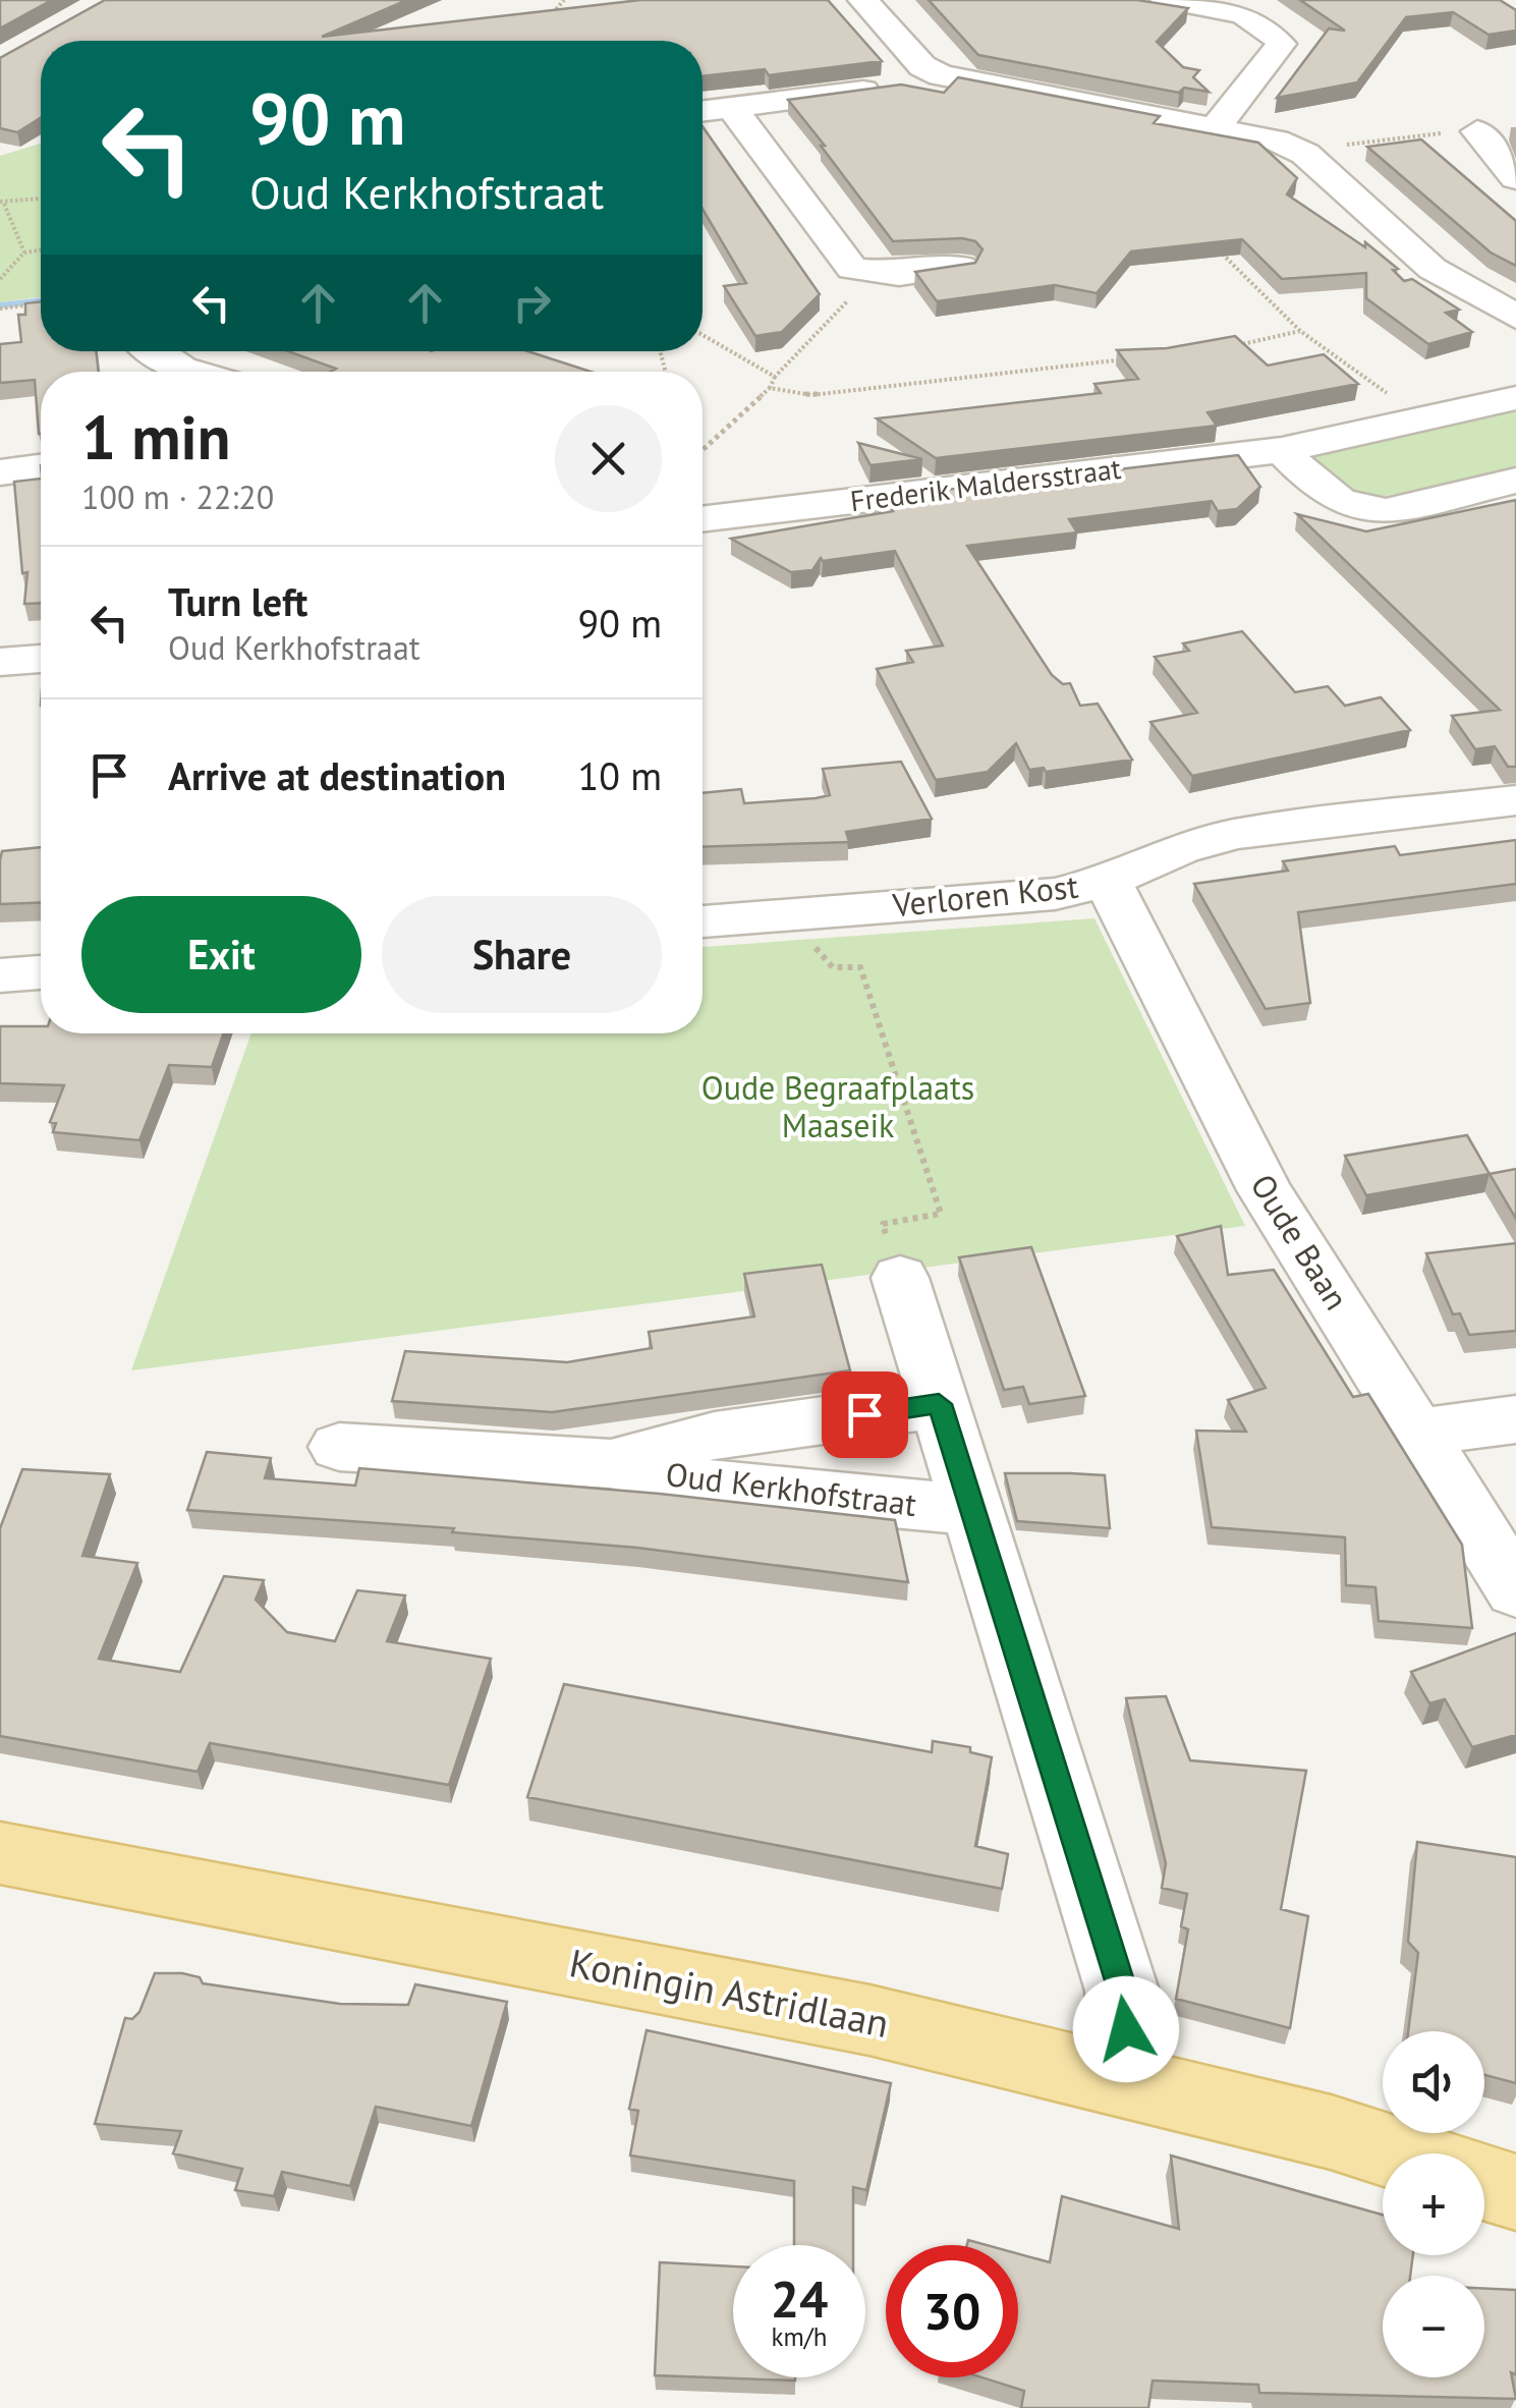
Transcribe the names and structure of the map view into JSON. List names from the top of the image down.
{
  "streets": {
    "main road": ["Koningin Astridlaan"],
    "street": [
      "Frederik Maldersstraat",
      "Verloren Kost",
      "Oude Baan",
      "Oud Kerkhofstraat"
    ]
  },
  "crossings": [
    ["Verloren Kost", "Oude Baan"],
    ["Oud Kerkhofstraat", "Koningin Astridlaan"]
  ],
  "parks": ["Oude Begraafplaats Maaseik"],
  "page": {
    "turn": ["90 m", "Oud Kerkhofstraat"],
    "heading": ["1 min", "100 m · 22:20"],
    "list": [
      {
        "name": "Turn left",
        "note": "Oud Kerkhofstraat",
        "value": "90 m"
      },
      {
        "name": "Arrive at destination",
        "value": "10 m"
      }
    ],
    "buttons": ["Exit", "Share"],
    "map_buttons": ["+", "−"],
    "speed": "24 km/h",
    "limit": "30"
  }
}
